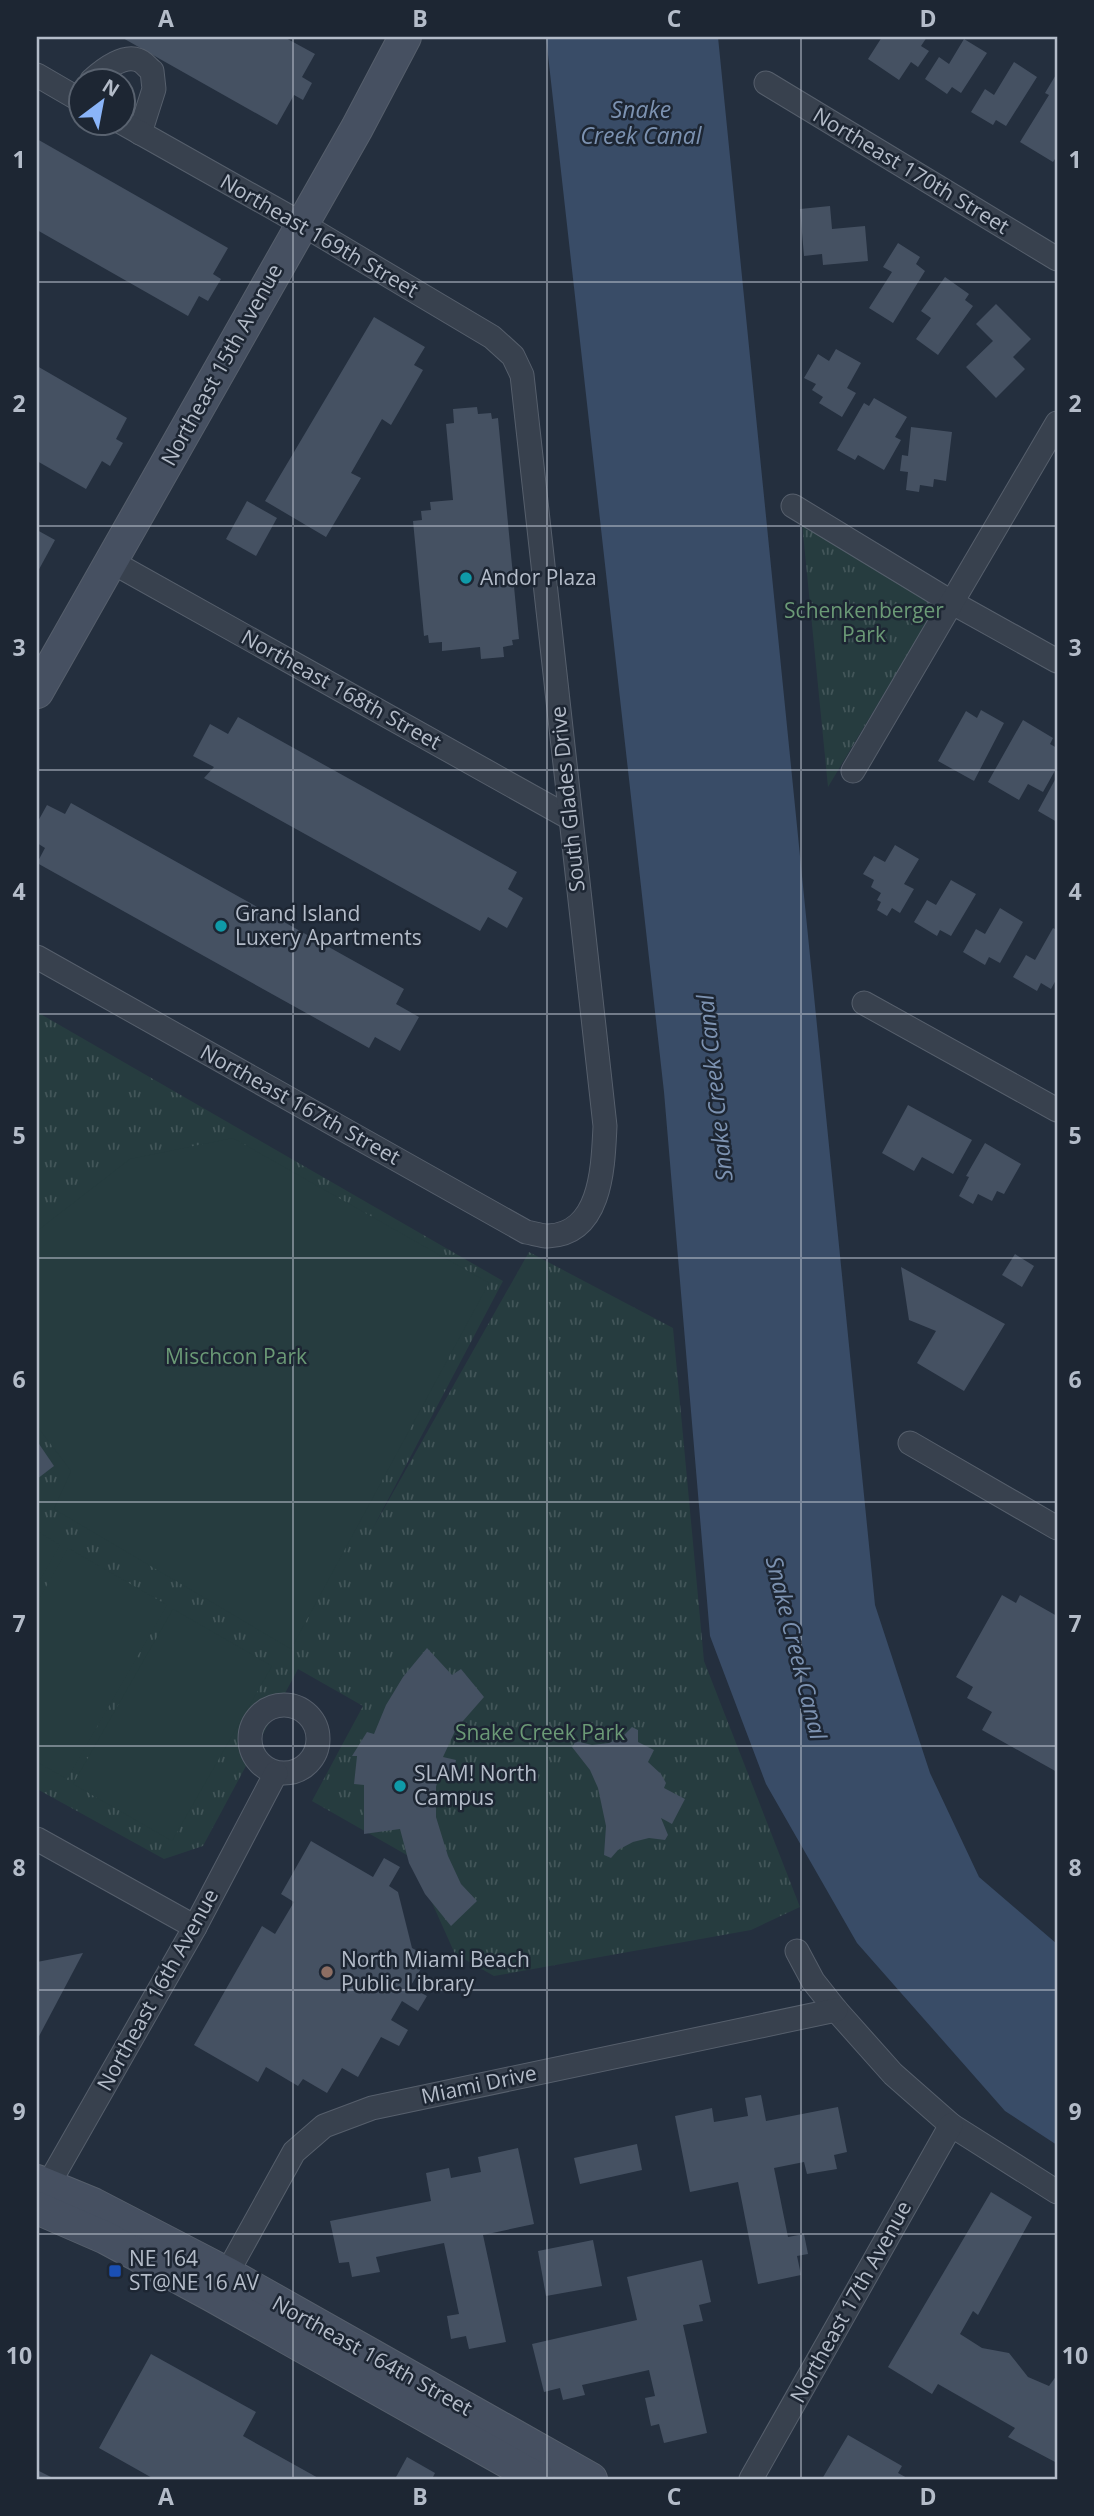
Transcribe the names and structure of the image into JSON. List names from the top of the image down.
{
  "streets": {
    "street": [
      "Northeast 170th Street",
      "Northeast 169th Street",
      "Northeast 15th Avenue",
      "Northeast 168th Street",
      "South Glades Drive",
      "Northeast 167th Street",
      "Northeast 16th Avenue",
      "Miami Drive",
      "Northeast 17th Avenue",
      "Northeast 164th Street"
    ]
  },
  "crossings": [
    ["Northeast 169th Street", "Northeast 15th Avenue"],
    ["Northeast 169th Street", "South Glades Drive"],
    ["Northeast 15th Avenue", "Northeast 168th Street"],
    ["Northeast 168th Street", "South Glades Drive"],
    ["South Glades Drive", "Northeast 167th Street"],
    ["Northeast 16th Avenue", "Northeast 164th Street"],
    ["Miami Drive", "Northeast 164th Street"]
  ],
  "water": ["Snake Creek Canal"],
  "parks": ["Schenkenberger Park", "Mischcon Park", "Snake Creek Park"],
  "places": {
    "other": [
      "Andor Plaza",
      "Grand Island Luxery Apartments",
      "SLAM! North Campus",
      "North Miami Beach Public Library"
    ],
    "transit": ["NE 164 ST@NE 16 AV"]
  },
  "north": "top right",
  "grid": {
    "columns": [
      "A",
      "B",
      "C",
      "D"
    ],
    "rows": [
      "1",
      "2",
      "3",
      "4",
      "5",
      "6",
      "7",
      "8",
      "9",
      "10"
    ]
  }
}
